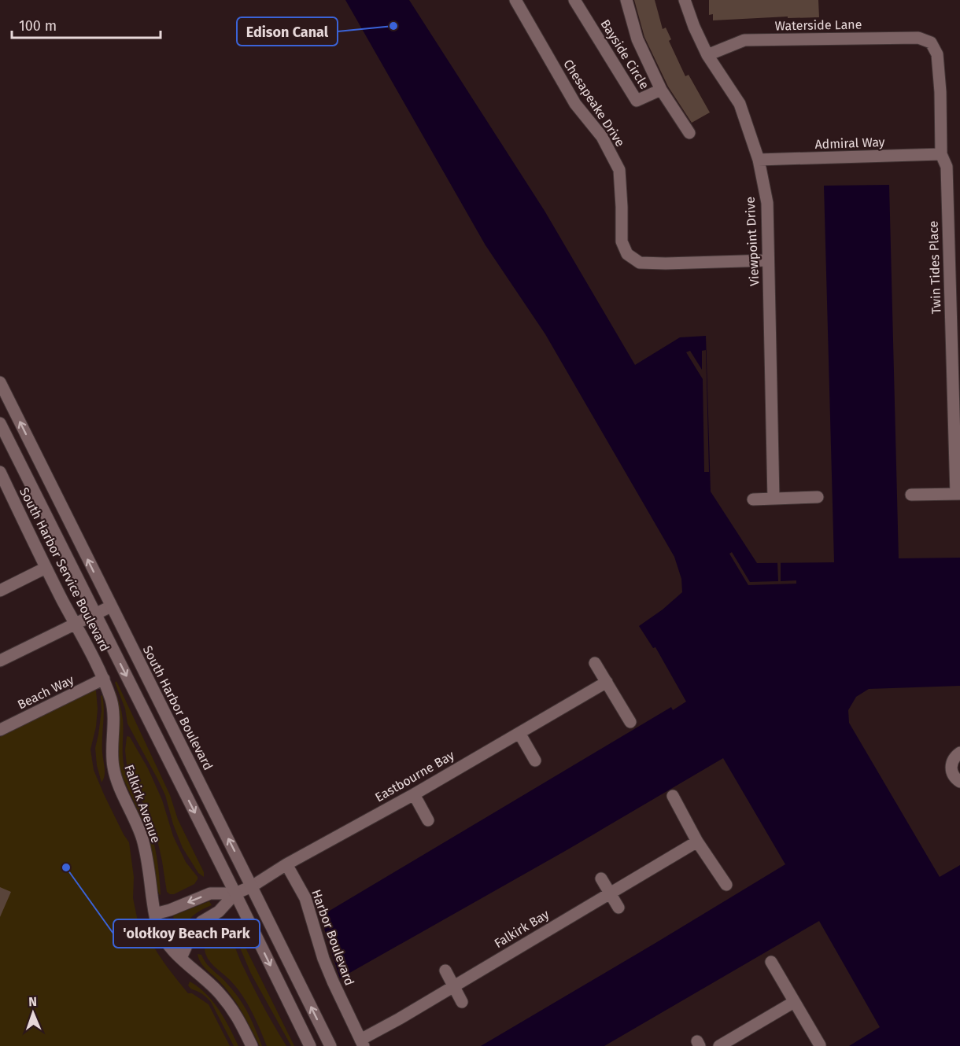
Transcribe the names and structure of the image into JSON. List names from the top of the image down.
{
  "streets": {
    "street": [
      "Waterside Lane",
      "Bayside Circle",
      "Chesapeake Drive",
      "Admiral Way",
      "Viewpoint Drive",
      "Twin Tides Place",
      "South Harbor Service Boulevard",
      "Beach Way",
      "South Harbor Boulevard",
      "Eastbourne Bay",
      "Falkirk Avenue",
      "Falkirk Bay",
      "Harbor Boulevard"
    ]
  },
  "crossings": [
    ["Waterside Lane", "Viewpoint Drive"],
    ["Waterside Lane", "Twin Tides Place"],
    ["Chesapeake Drive", "Viewpoint Drive"],
    ["Admiral Way", "Viewpoint Drive"],
    ["Admiral Way", "Twin Tides Place"],
    ["South Harbor Service Boulevard", "Beach Way"],
    ["South Harbor Service Boulevard", "Falkirk Avenue"],
    ["Beach Way", "Falkirk Avenue"],
    ["South Harbor Boulevard", "Eastbourne Bay"],
    ["Eastbourne Bay", "Falkirk Avenue"],
    ["Eastbourne Bay", "Harbor Boulevard"],
    ["Falkirk Bay", "Harbor Boulevard"]
  ],
  "places": ["Edison Canal", "'olołkoy Beach Park"],
  "scale_bar": "100 m",
  "north": "top"
}
